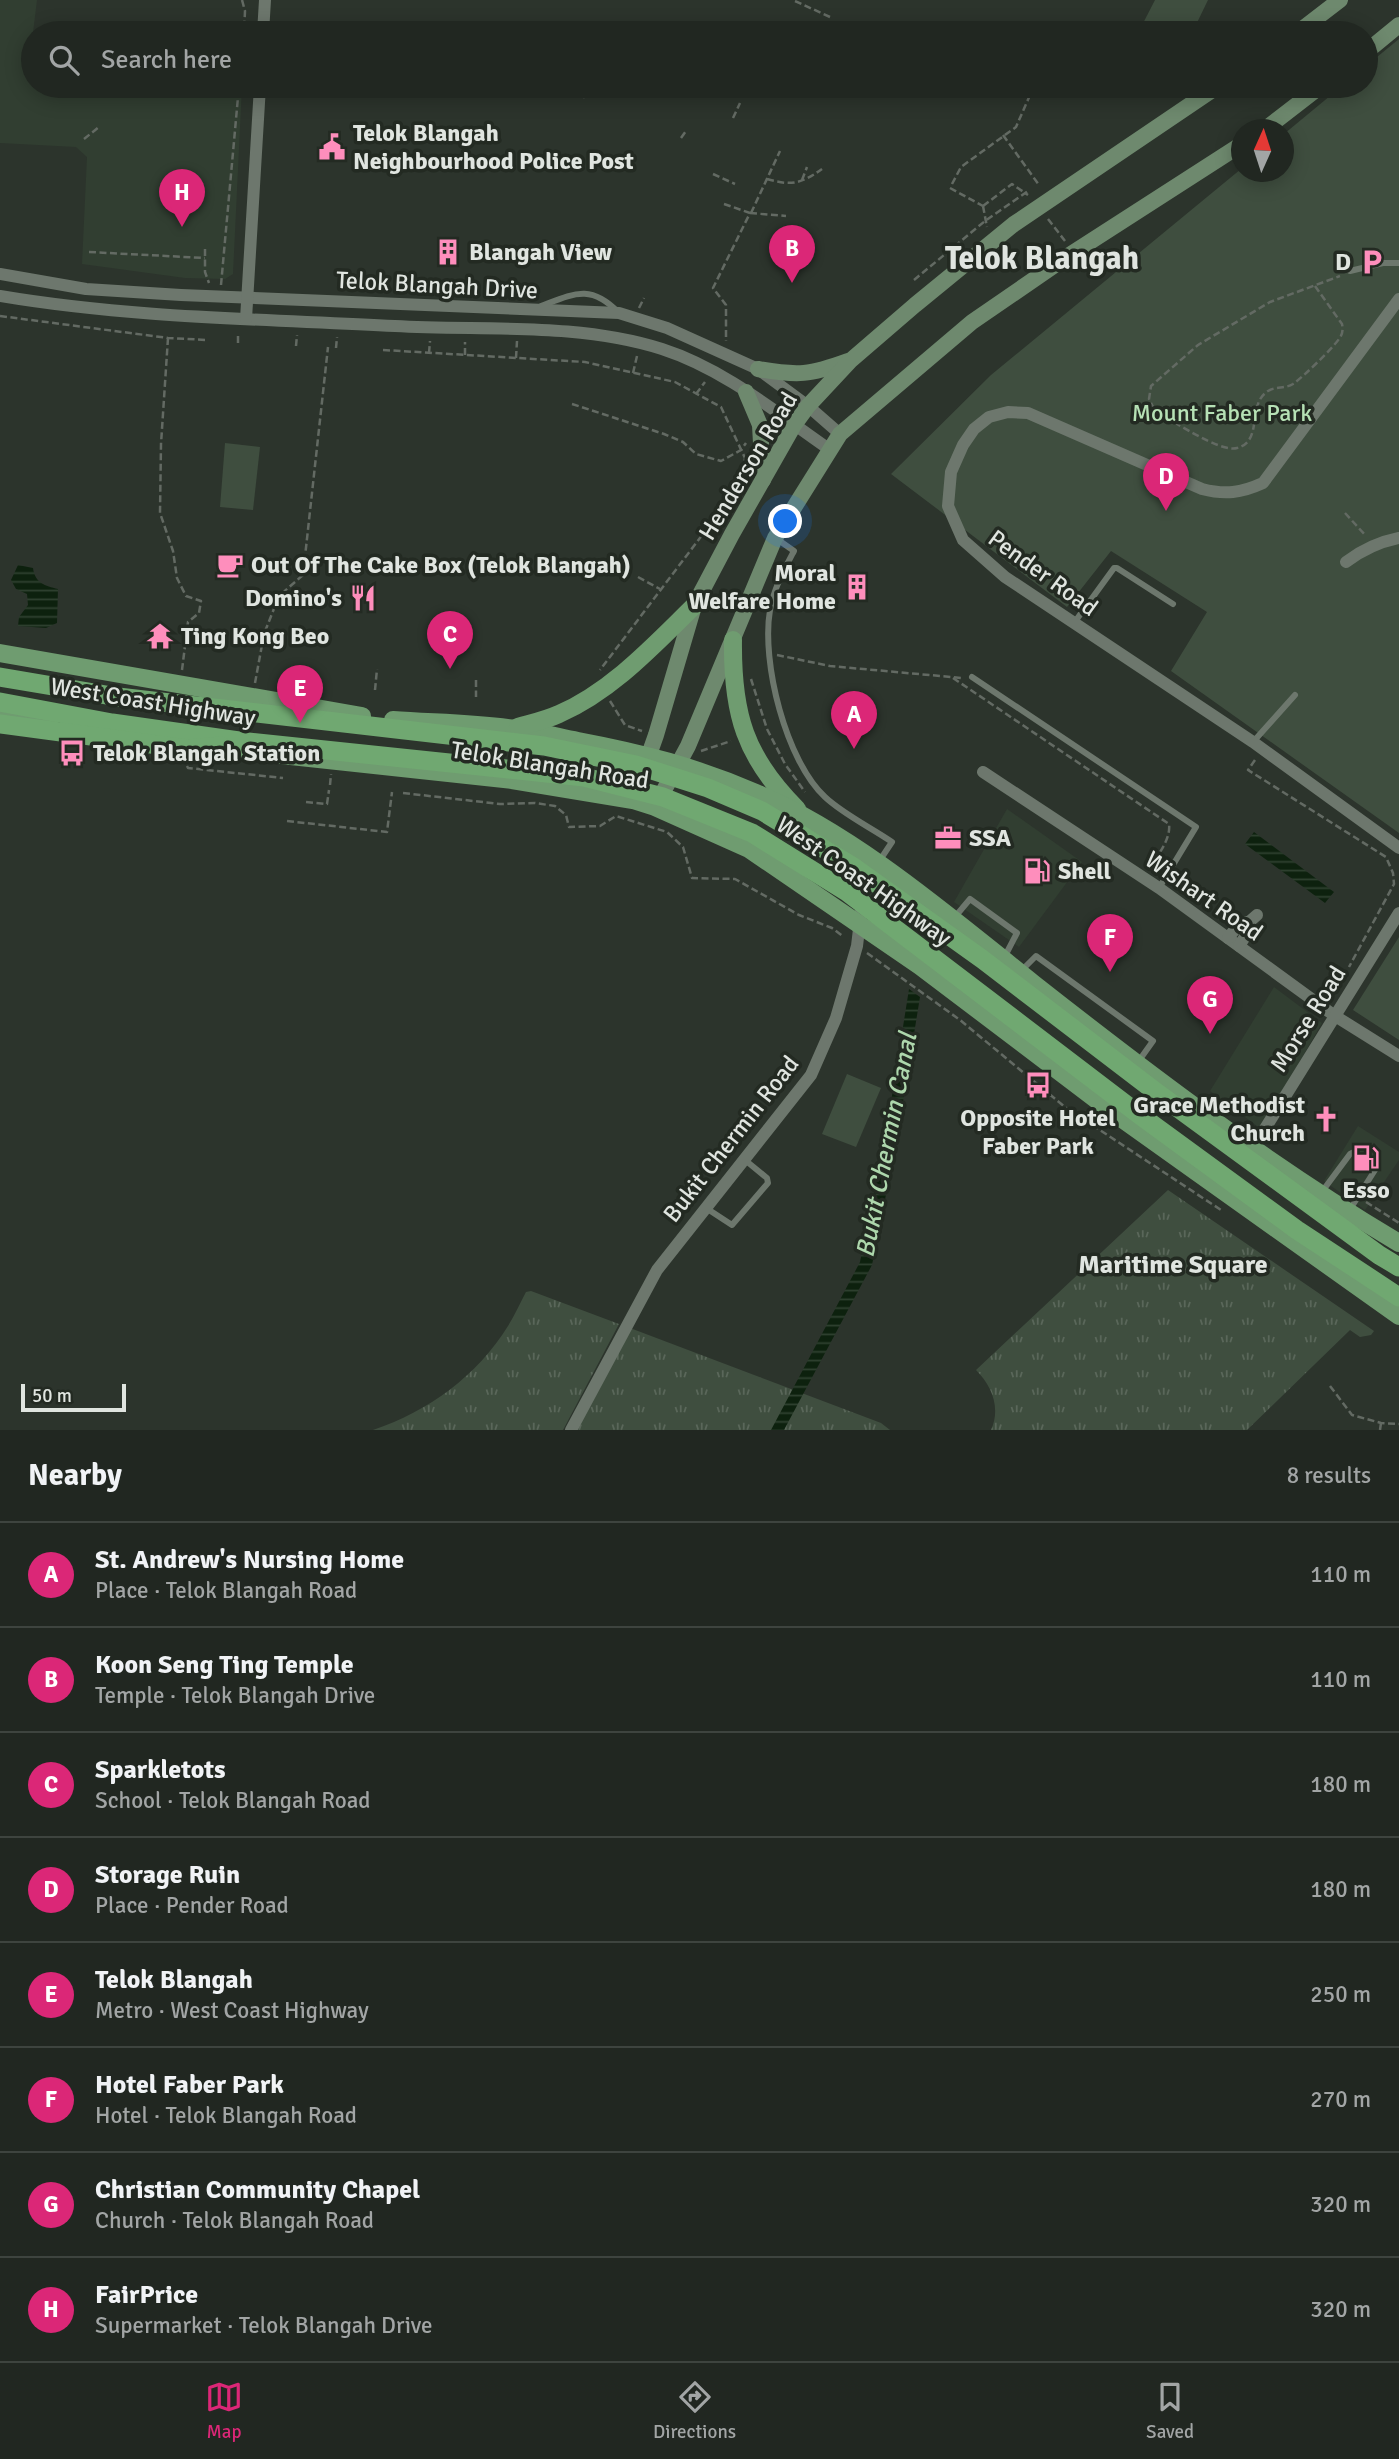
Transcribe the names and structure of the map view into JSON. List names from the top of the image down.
{
  "streets": {
    "highway": ["West Coast Highway"],
    "main road": ["Henderson Road", "Telok Blangah Road"],
    "street": [
      "Telok Blangah Drive",
      "Pender Road",
      "Wishart Road",
      "Morse Road",
      "Bukit Chermin Road"
    ]
  },
  "crossings": [
    ["Telok Blangah Drive", "Henderson Road"],
    ["Henderson Road", "Telok Blangah Road"],
    ["Telok Blangah Road", "Morse Road"],
    ["Telok Blangah Road", "Bukit Chermin Road"],
    ["Wishart Road", "Morse Road"]
  ],
  "districts": ["Telok Blangah", "Maritime Square"],
  "water": ["Bukit Chermin Canal"],
  "parks": ["Mount Faber Park"],
  "places": {
    "public building": ["Telok Blangah Neighbourhood Police Post"],
    "building": ["Blangah View", "Moral Welfare Home"],
    "parking": ["D"],
    "cafe": ["Out Of The Cake Box (Telok Blangah)"],
    "restaurant": ["Domino's"],
    "temple": ["Ting Kong Beo"],
    "bus stop": ["Telok Blangah Station", "Opposite Hotel Faber Park"],
    "office": ["SSA"],
    "fuel station": ["Shell", "Esso"],
    "church": ["Grace Methodist Church"]
  },
  "scale_bar": "50 m",
  "north": "top",
  "page": {
    "search": "Search here",
    "pins": [
      "H",
      "B",
      "D",
      "C",
      "E",
      "A",
      "F",
      "G"
    ],
    "scale": "50 m",
    "heading": ["Nearby", "8 results"],
    "list": [
      {
        "mark": "A",
        "name": "St. Andrew's Nursing Home",
        "note": "Place · Telok Blangah Road",
        "value": "110 m"
      },
      {
        "mark": "B",
        "name": "Koon Seng Ting Temple",
        "note": "Temple · Telok Blangah Drive",
        "value": "110 m"
      },
      {
        "mark": "C",
        "name": "Sparkletots",
        "note": "School · Telok Blangah Road",
        "value": "180 m"
      },
      {
        "mark": "D",
        "name": "Storage Ruin",
        "note": "Place · Pender Road",
        "value": "180 m"
      },
      {
        "mark": "E",
        "name": "Telok Blangah",
        "note": "Metro · West Coast Highway",
        "value": "250 m"
      },
      {
        "mark": "F",
        "name": "Hotel Faber Park",
        "note": "Hotel · Telok Blangah Road",
        "value": "270 m"
      },
      {
        "mark": "G",
        "name": "Christian Community Chapel",
        "note": "Church · Telok Blangah Road",
        "value": "320 m"
      },
      {
        "mark": "H",
        "name": "FairPrice",
        "note": "Supermarket · Telok Blangah Drive",
        "value": "320 m"
      }
    ],
    "nav": ["Map", "Directions", "Saved"]
  }
}
